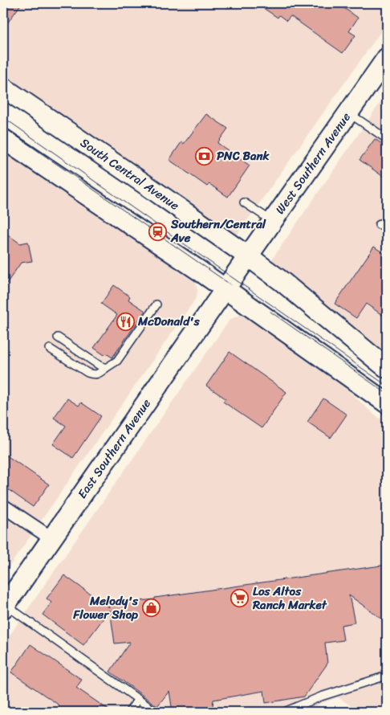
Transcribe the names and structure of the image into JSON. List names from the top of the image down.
{
  "streets": {
    "main road": ["West Southern Avenue", "South Central Avenue", "East Southern Avenue"]
  },
  "crossings": [
    ["West Southern Avenue", "South Central Avenue"],
    ["West Southern Avenue", "East Southern Avenue"]
  ],
  "places": {
    "bank": ["PNC Bank"],
    "station": ["Southern/Central Ave"],
    "restaurant": ["McDonald's"],
    "supermarket": ["Los Altos Ranch Market"],
    "shop": ["Melody's Flower Shop"]
  }
}
